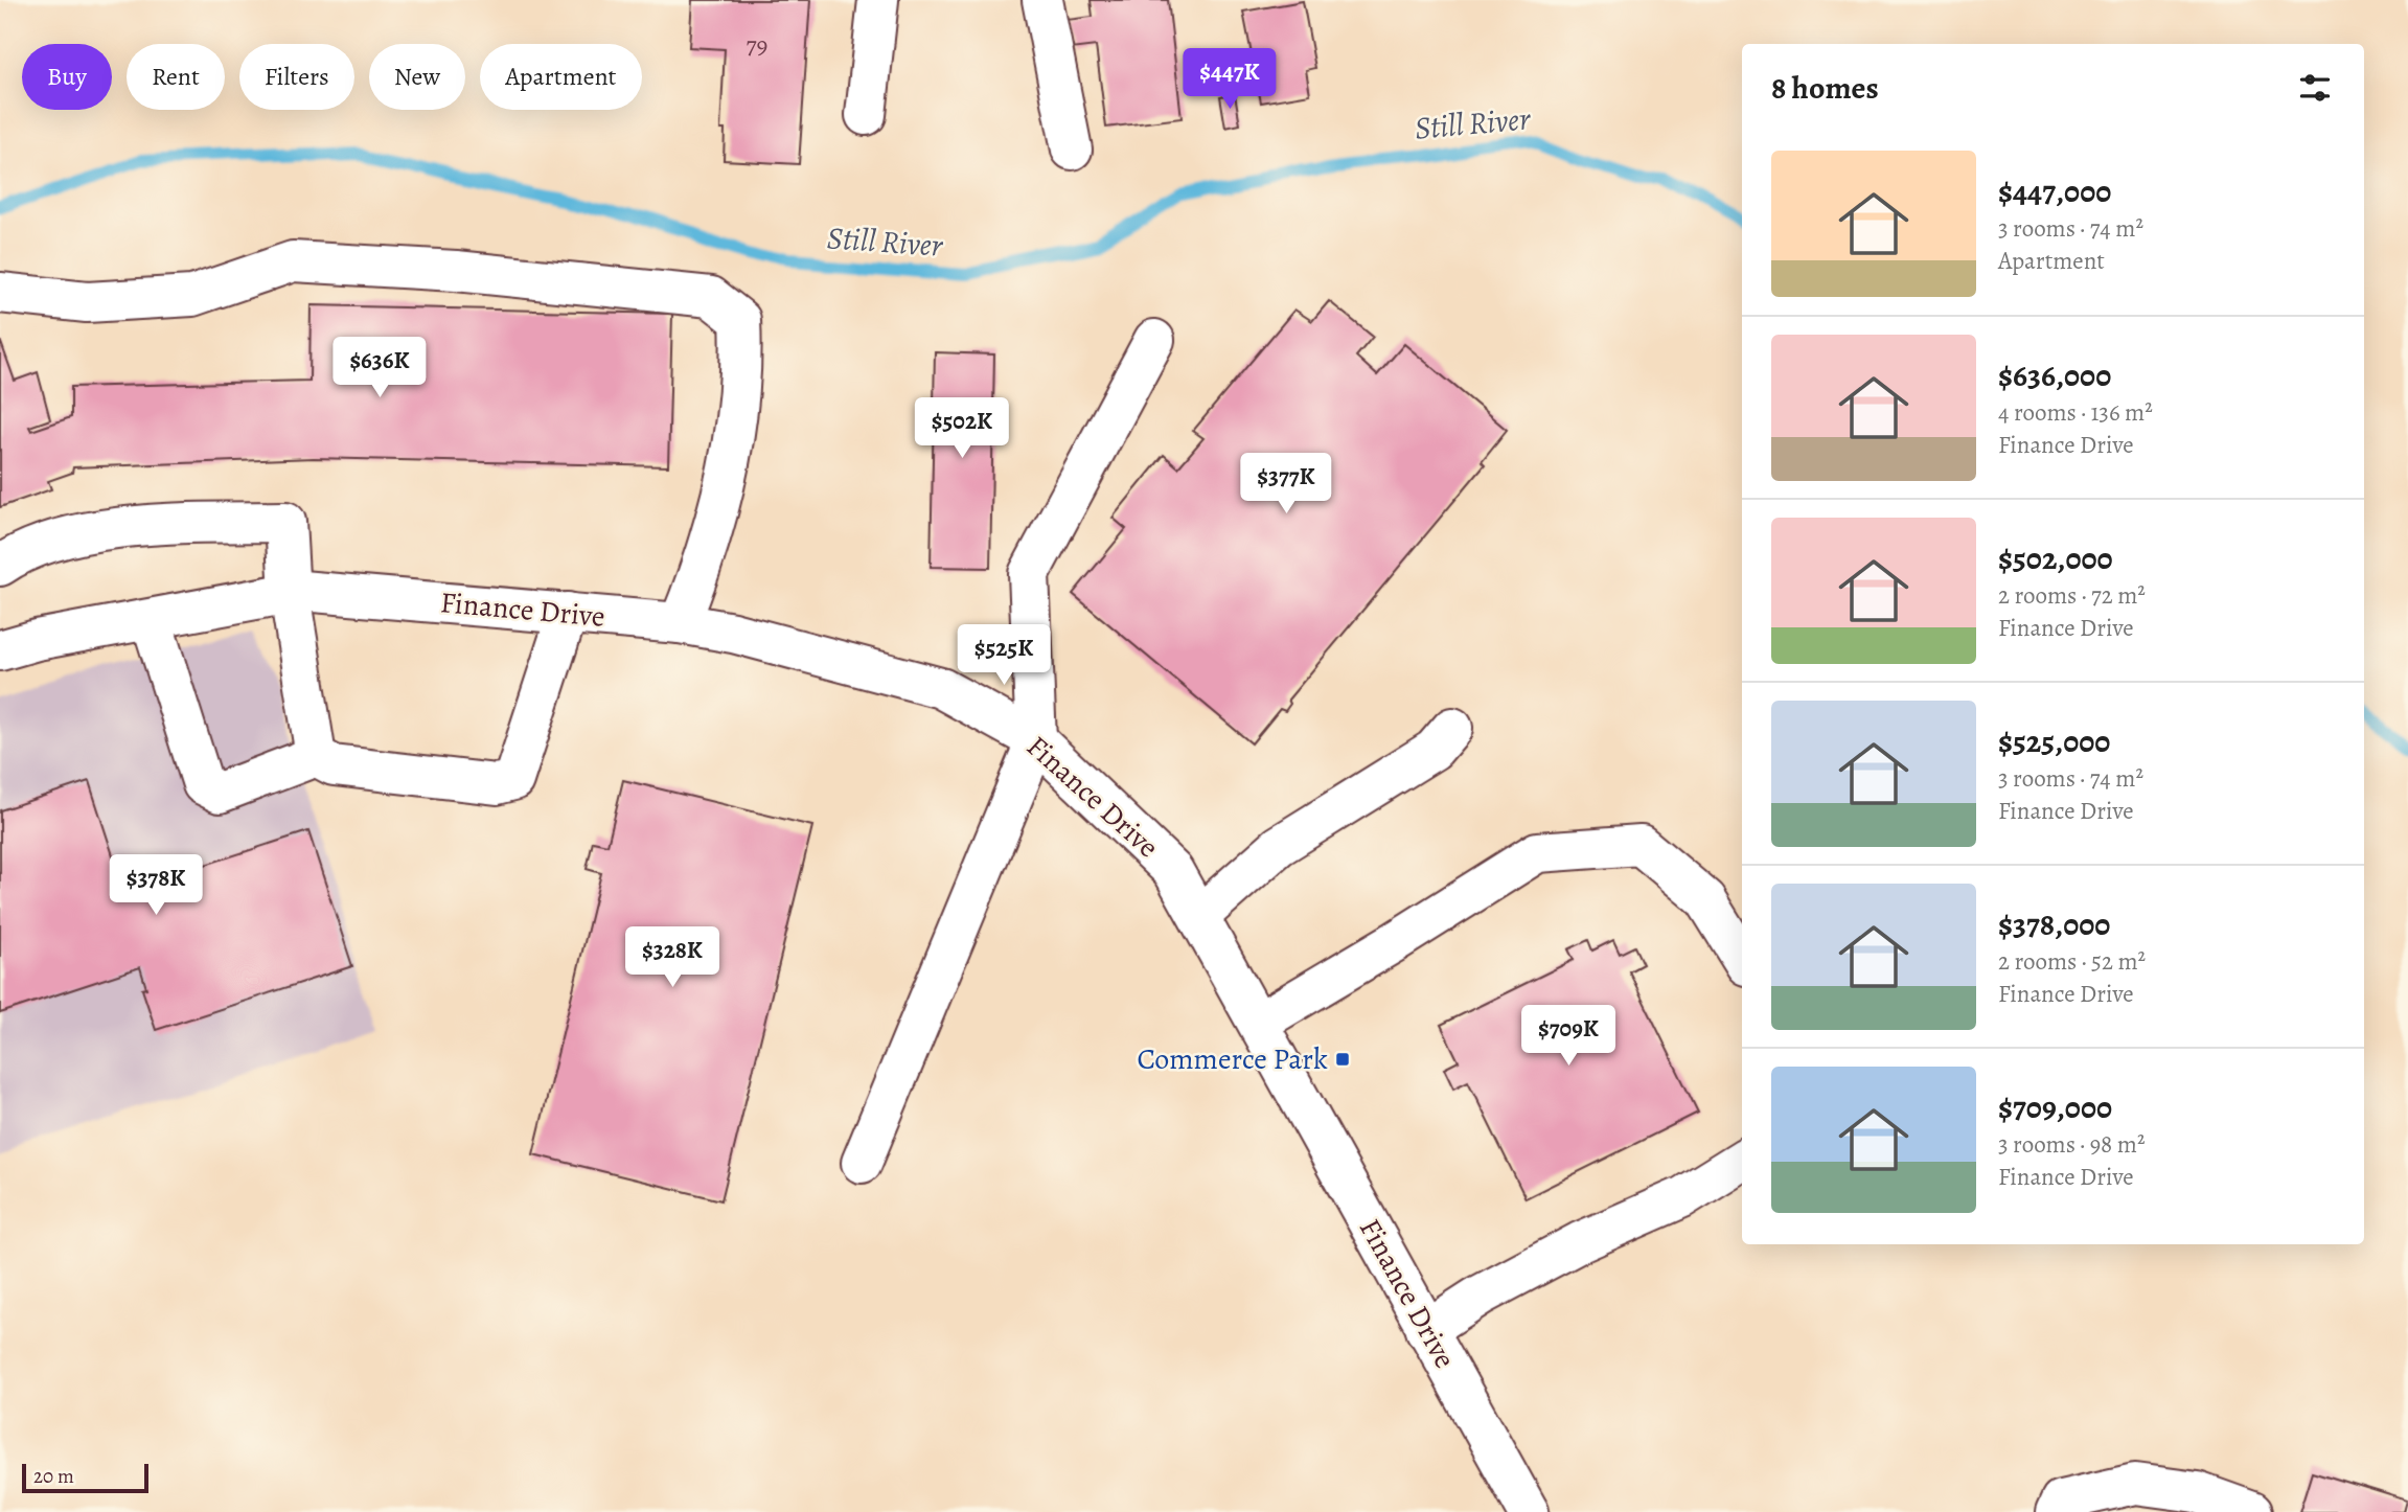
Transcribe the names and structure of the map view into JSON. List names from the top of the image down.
{
  "streets": {
    "street": ["Finance Drive"]
  },
  "water": ["Still River"],
  "places": {
    "transit": ["Commerce Park"]
  },
  "house_numbers": ["79"],
  "scale_bar": "20 m",
  "page": {
    "chip": [
      "Buy",
      "Rent",
      "Filters",
      "New",
      "Apartment"
    ],
    "heading": "8 homes",
    "price": [
      "$447K",
      "$636K",
      "$502K",
      "$377K",
      "$525K",
      "$378K",
      "$328K",
      "$709K"
    ],
    "list": [
      {
        "name": "$447,000",
        "note": "3 rooms · 74 m² · Apartment"
      },
      {
        "name": "$636,000",
        "note": "4 rooms · 136 m² · Finance Drive"
      },
      {
        "name": "$502,000",
        "note": "2 rooms · 72 m² · Finance Drive"
      },
      {
        "name": "$525,000",
        "note": "3 rooms · 74 m² · Finance Drive"
      },
      {
        "name": "$378,000",
        "note": "2 rooms · 52 m² · Finance Drive"
      },
      {
        "name": "$709,000",
        "note": "3 rooms · 98 m² · Finance Drive"
      }
    ],
    "scale": "20 m"
  }
}
